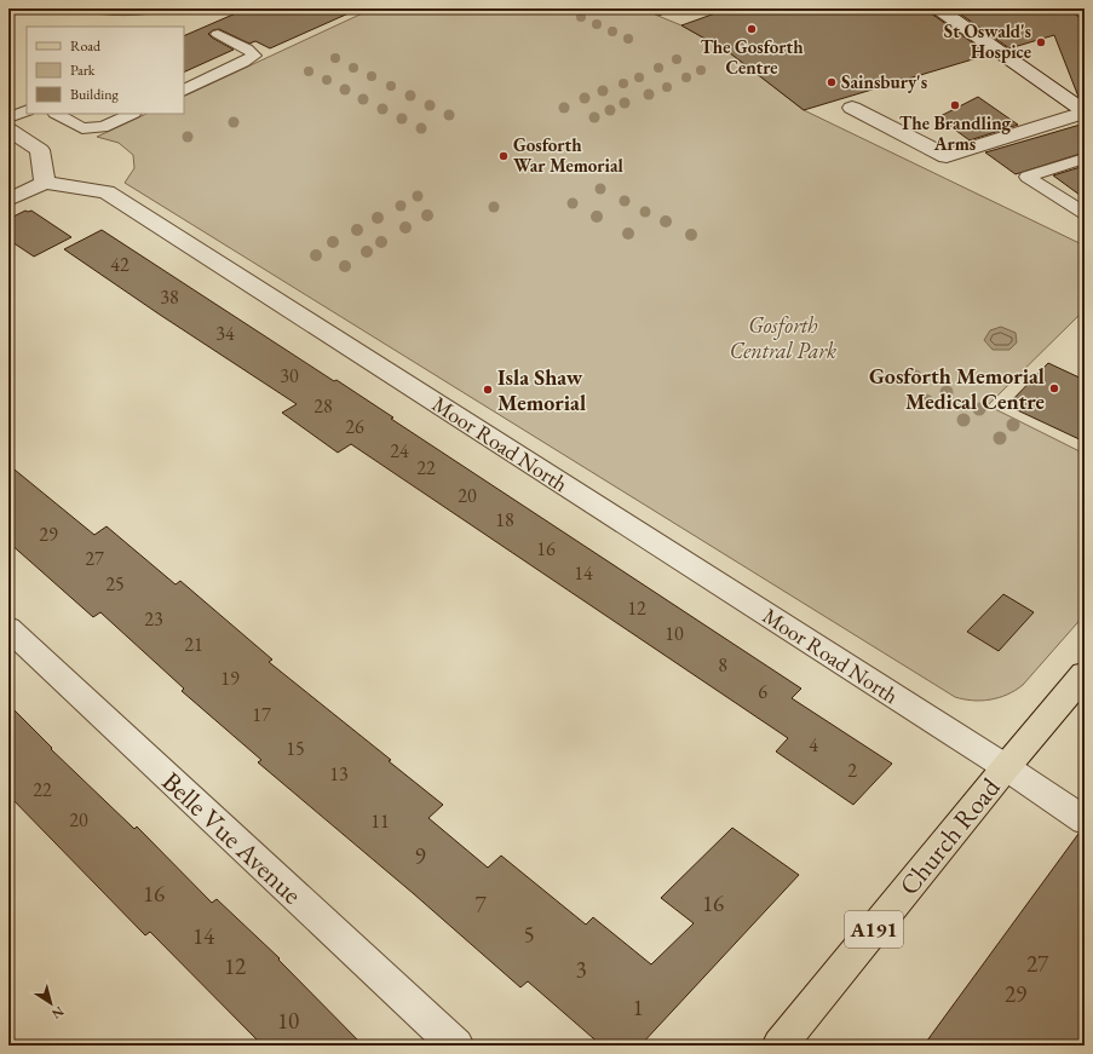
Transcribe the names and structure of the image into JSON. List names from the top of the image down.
{
  "streets": {
    "main road": ["Church Road", "A191"],
    "street": ["Moor Road North", "Belle Vue Avenue"]
  },
  "crossings": [
    ["Moor Road North", "Church Road"]
  ],
  "parks": ["Gosforth Central Park"],
  "places": [
    "The Gosforth Centre",
    "St Oswald's Hospice",
    "Sainsbury's",
    "The Brandling Arms",
    "Gosforth War Memorial",
    "Gosforth Memorial Medical Centre",
    "Isla Shaw Memorial"
  ],
  "house_numbers": [
    "42",
    "38",
    "34",
    "30",
    "28",
    "26",
    "24",
    "22",
    "20",
    "18",
    "29",
    "16",
    "27",
    "14",
    "25",
    "12",
    "23",
    "10",
    "21",
    "8",
    "19",
    "6",
    "17",
    "4",
    "15",
    "2",
    "13",
    "22",
    "20",
    "11",
    "9",
    "16",
    "16",
    "7",
    "5",
    "14",
    "27",
    "12",
    "3",
    "29",
    "1",
    "10"
  ],
  "legend": ["Road", "Park", "Building"],
  "north": "bottom right"
}
